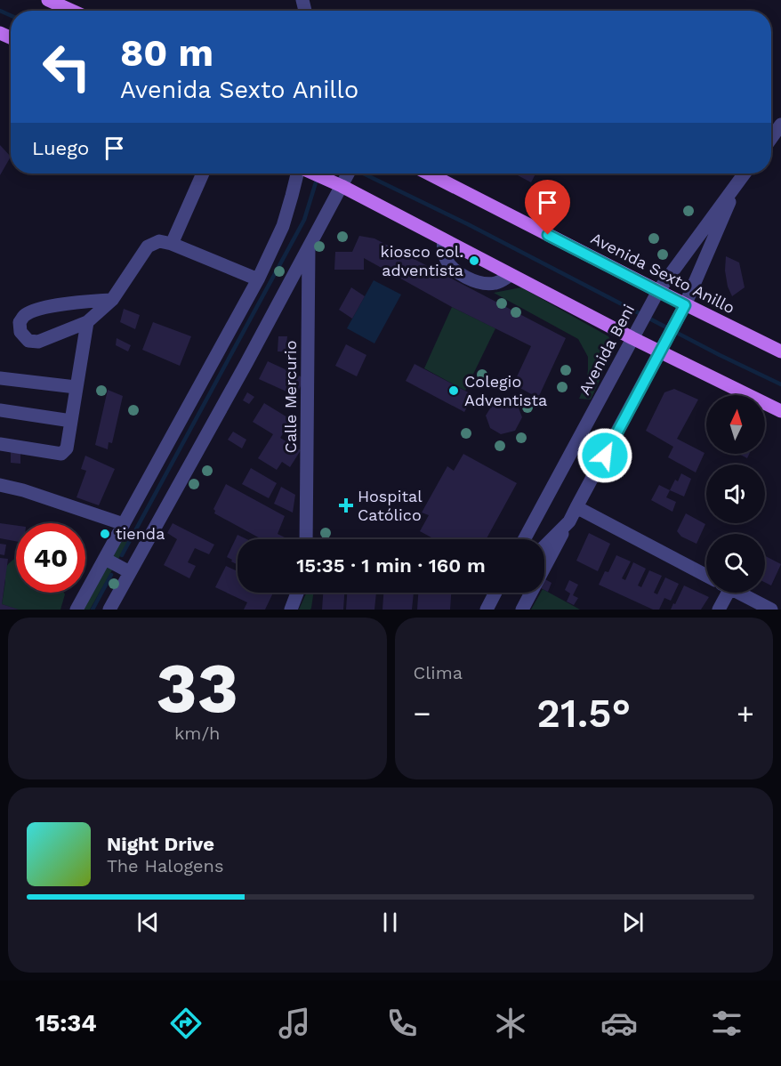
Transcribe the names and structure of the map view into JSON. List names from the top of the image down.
{
  "streets": {
    "main road": ["Avenida Sexto Anillo"],
    "street": ["Avenida Beni", "Calle Mercurio"]
  },
  "crossings": [
    ["Avenida Sexto Anillo", "Avenida Beni"]
  ],
  "places": {
    "other": ["kiosco col. adventista", "Colegio Adventista", "tienda"],
    "health": ["Hospital Católico"]
  },
  "north": "top",
  "page": {
    "turn": ["80 m", "Avenida Sexto Anillo"],
    "then": "Luego",
    "limit": "40",
    "trip": "15:35 · 1 min · 160 m",
    "tile": [
      ["33", "km/h"],
      "Clima"
    ],
    "heat": ["−", "21.5°", "+"],
    "song": ["Night Drive", "The Halogens"],
    "tabs": "15:34"
  }
}
